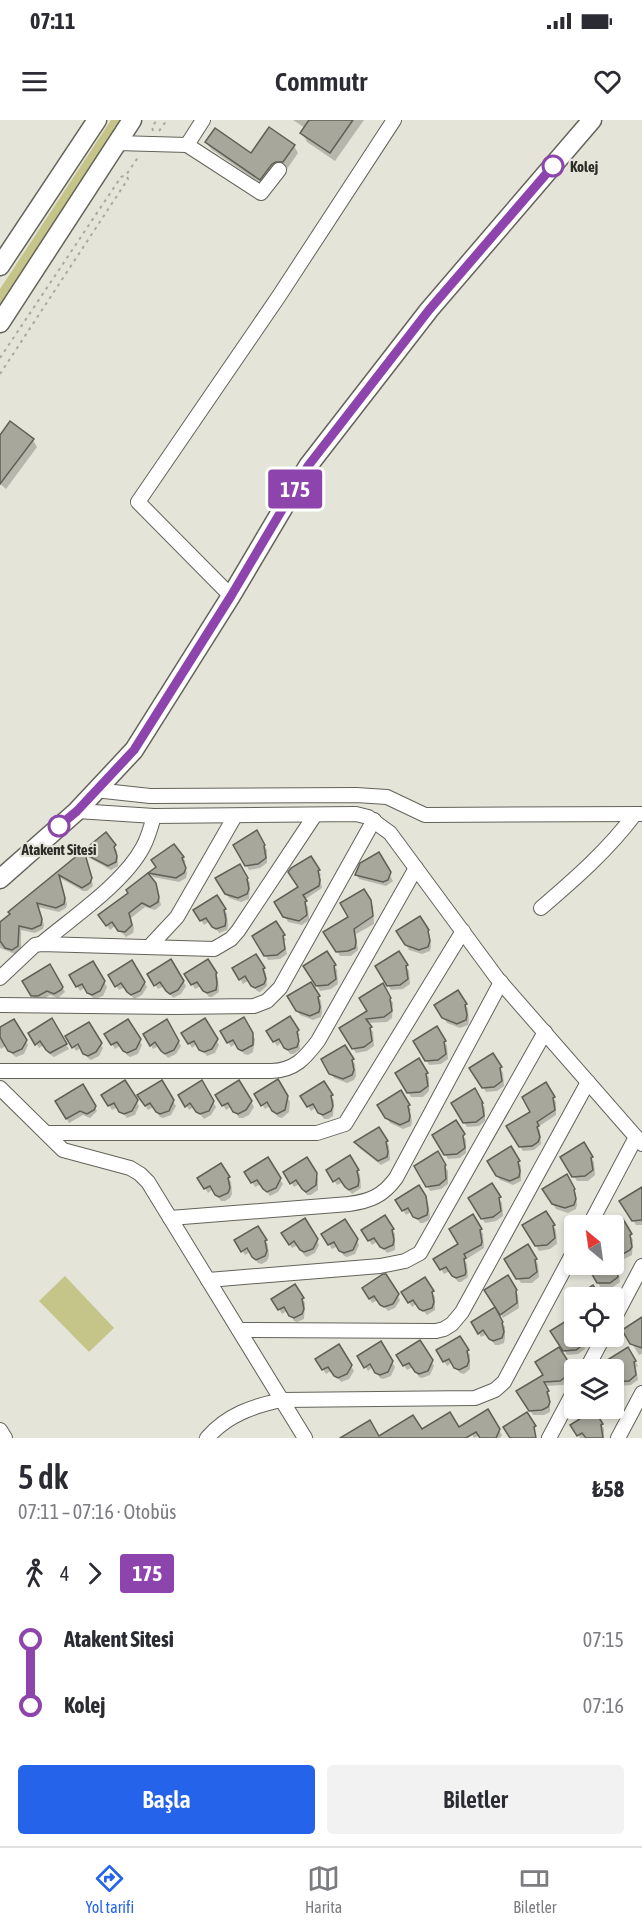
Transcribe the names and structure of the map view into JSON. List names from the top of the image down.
{
  "places": ["Kolej", "Atakent Sitesi"],
  "lines": ["bus line 175"],
  "north": "top left",
  "page": {
    "status": "07:11",
    "header": "Commutr",
    "on_map": "175",
    "heading": ["5 dk", "07:11 – 07:16 · Otobüs", "₺58"],
    "legs": ["4", "175"],
    "list": [
      {
        "name": "Atakent Sitesi",
        "value": "07:15"
      },
      {
        "name": "Kolej",
        "value": "07:16"
      }
    ],
    "buttons": ["Başla", "Biletler"],
    "tabs": ["Yol tarifi", "Harita", "Biletler"]
  }
}
